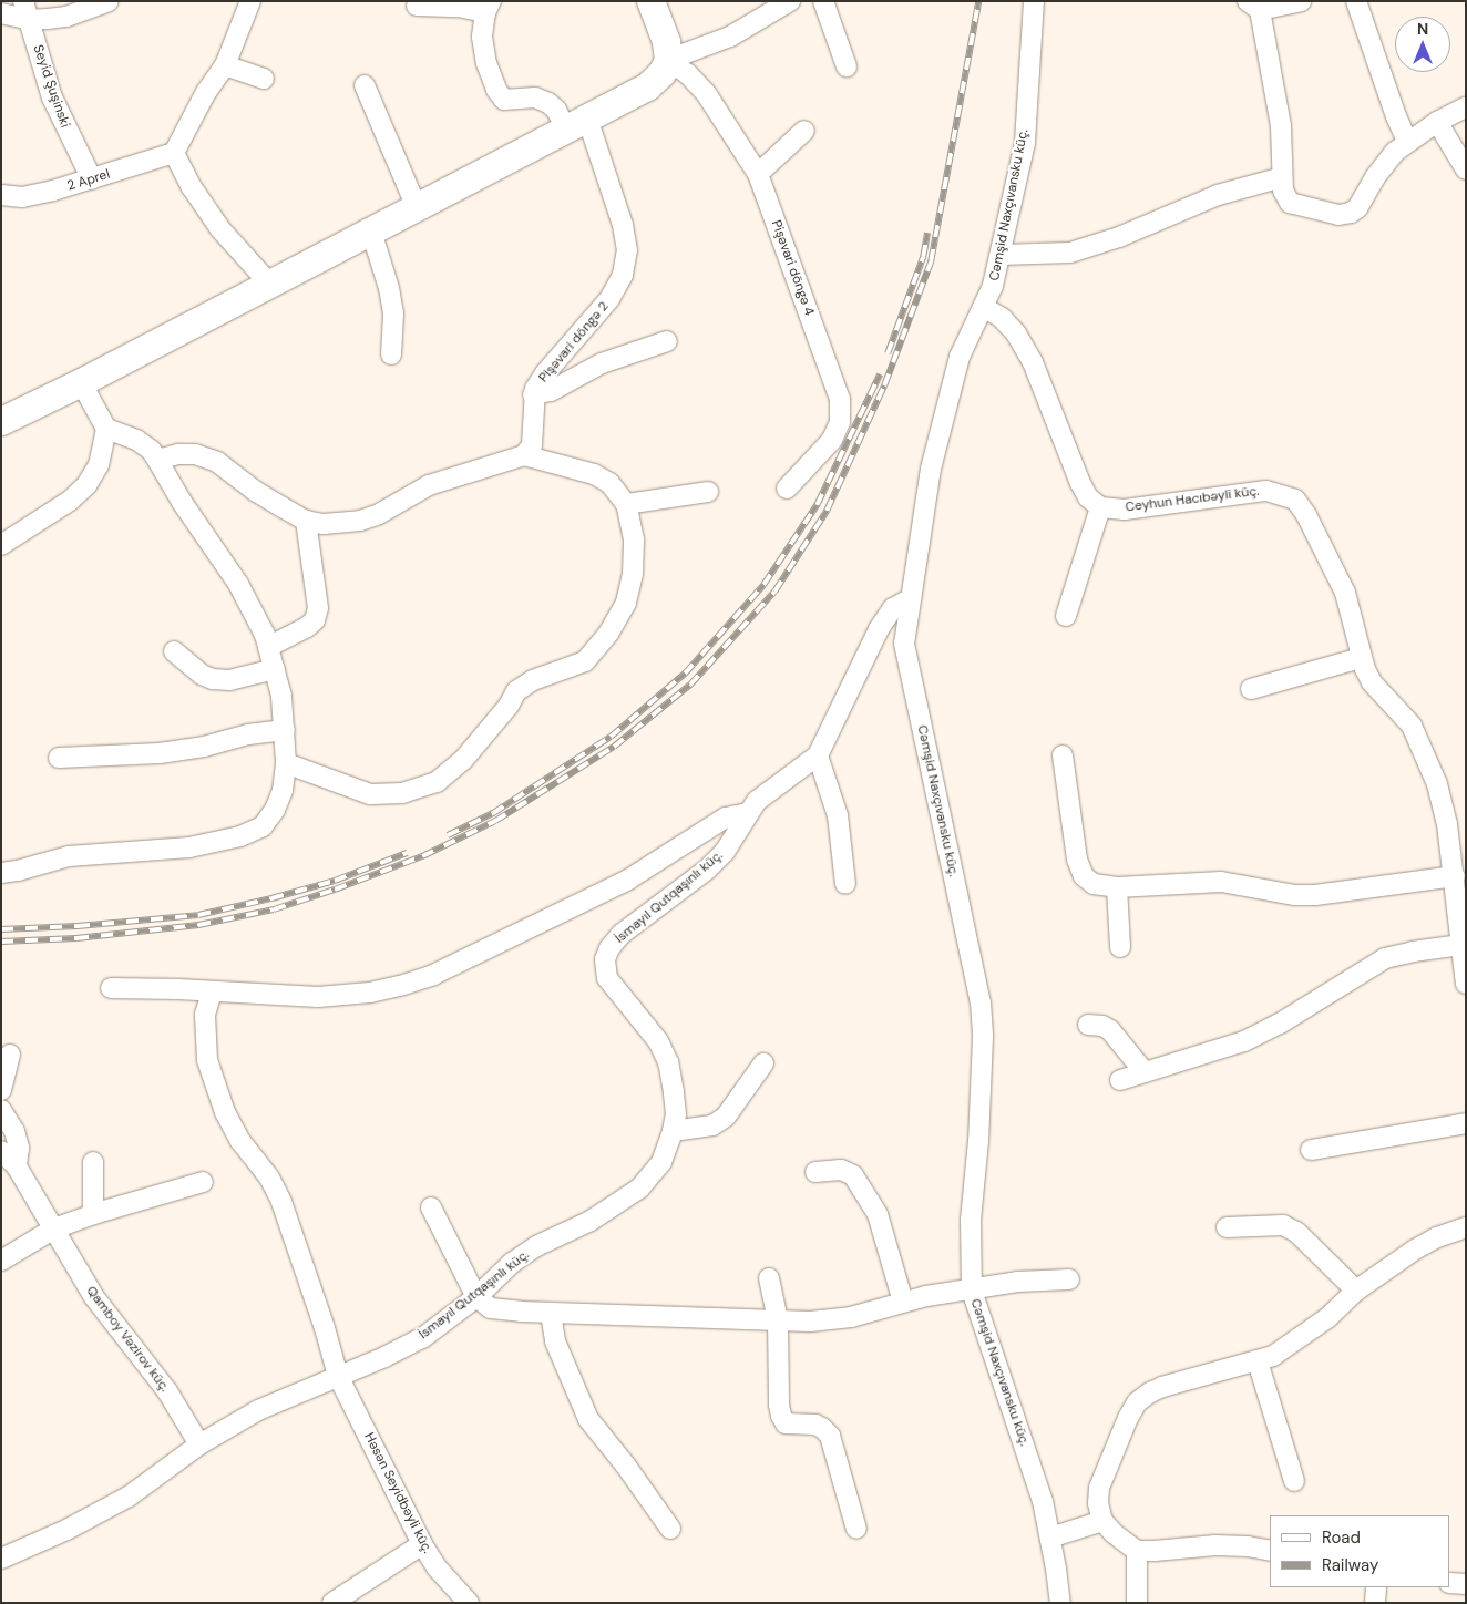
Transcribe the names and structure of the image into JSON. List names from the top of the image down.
{
  "streets": {
    "street": [
      "Seyid Şuşinski",
      "2 Aprel",
      "Cəmşid Naxçıvansku küç.",
      "Pişəvari döngə 4",
      "Pişəvari döngə 2",
      "Ceyhun Hacıbəyli küç.",
      "İsmayıl Qutqaşınlı küç.",
      "Qamboy Vəzirov küç.",
      "Həsən Seyidbəyli küç."
    ]
  },
  "crossings": [
    ["Seyid Şuşinski", "2 Aprel"],
    ["Cəmşid Naxçıvansku küç.", "İsmayıl Qutqaşınlı küç."],
    ["İsmayıl Qutqaşınlı küç.", "Qamboy Vəzirov küç."],
    ["İsmayıl Qutqaşınlı küç.", "Həsən Seyidbəyli küç."]
  ],
  "legend": ["Road", "Railway"],
  "north": "top"
}
